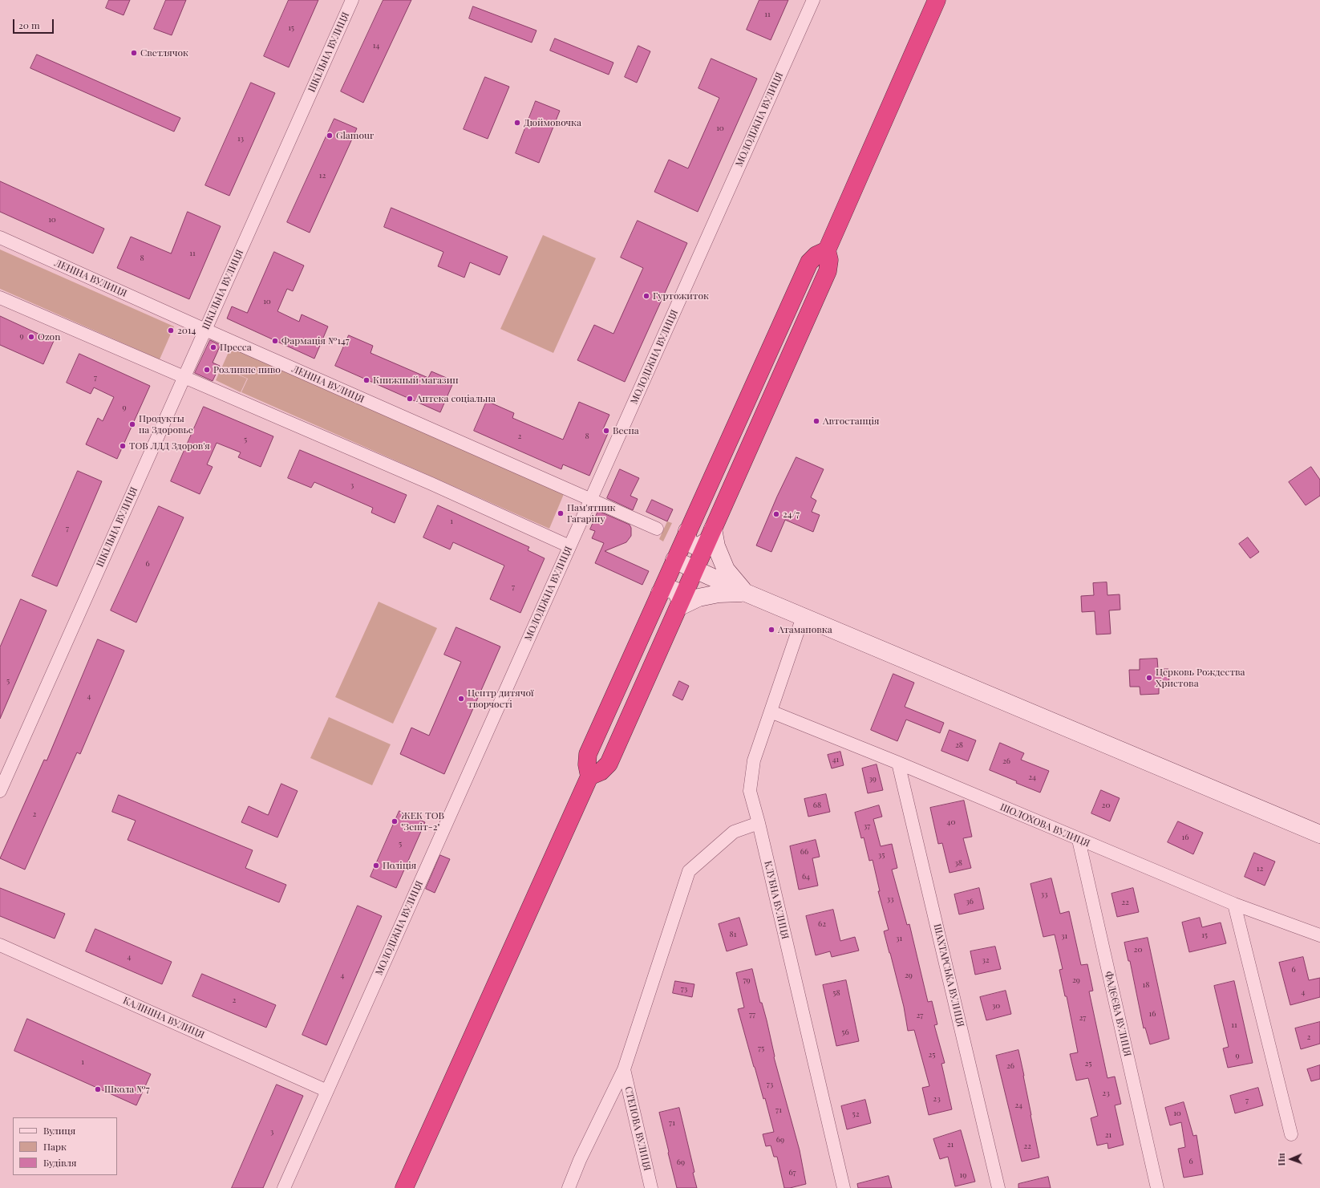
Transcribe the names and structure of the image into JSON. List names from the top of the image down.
{
  "streets": {
    "street": [
      "ШКІЛЬНА ВУЛИЦЯ",
      "МОЛОДІЖНА ВУЛИЦЯ",
      "ЛЕНІНА ВУЛИЦЯ",
      "ШОЛОХОВА ВУЛИЦЯ",
      "КЛУБНА ВУЛИЦЯ",
      "ШАХТАРСЬКА ВУЛИЦЯ",
      "ФАДЄЄВА ВУЛИЦЯ",
      "КАЛІНІНА ВУЛИЦЯ",
      "СТЕПОВА ВУЛИЦЯ"
    ]
  },
  "crossings": [
    ["ШКІЛЬНА ВУЛИЦЯ", "ЛЕНІНА ВУЛИЦЯ"],
    ["МОЛОДІЖНА ВУЛИЦЯ", "ЛЕНІНА ВУЛИЦЯ"],
    ["МОЛОДІЖНА ВУЛИЦЯ", "КАЛІНІНА ВУЛИЦЯ"],
    ["ШОЛОХОВА ВУЛИЦЯ", "КЛУБНА ВУЛИЦЯ"],
    ["ШОЛОХОВА ВУЛИЦЯ", "ШАХТАРСЬКА ВУЛИЦЯ"],
    ["ШОЛОХОВА ВУЛИЦЯ", "ФАДЄЄВА ВУЛИЦЯ"]
  ],
  "places": [
    "Светлячок",
    "Дюймовочка",
    "Glamour",
    "Гуртожиток",
    "2014",
    "Ozon",
    "Фармація №147",
    "Пресса",
    "Розливне пиво",
    "Книжный магазин",
    "Аптека соціальна",
    "Автостанція",
    "Продукты на Здоровье",
    "Весна",
    "ТОВ ЛДД Здоров'я",
    "Пам'ятник Гагаріну",
    "24/7",
    "Атамановка",
    "Церковь Рождества Христова",
    "Центр дитячої творчості",
    "ЖЕК ТОВ \"Зеніт-2\"",
    "Поліція",
    "Школа №7"
  ],
  "house_numbers": [
    "11",
    "15",
    "14",
    "10",
    "13",
    "12",
    "10",
    "11",
    "8",
    "10",
    "9",
    "7",
    "9",
    "2",
    "8",
    "5",
    "3",
    "1",
    "7",
    "6",
    "7",
    "5",
    "4",
    "28",
    "41",
    "26",
    "24",
    "39",
    "68",
    "20",
    "2",
    "40",
    "37",
    "16",
    "5",
    "66",
    "35",
    "38",
    "12",
    "64",
    "33",
    "33",
    "36",
    "22",
    "62",
    "81",
    "15",
    "31",
    "31",
    "20",
    "4",
    "32",
    "6",
    "4",
    "29",
    "79",
    "29",
    "18",
    "73",
    "4",
    "58",
    "2",
    "30",
    "16",
    "77",
    "27",
    "27",
    "11",
    "56",
    "2",
    "75",
    "25",
    "9",
    "1",
    "25",
    "26",
    "73",
    "23",
    "23",
    "7",
    "24",
    "71",
    "10",
    "52",
    "71",
    "3",
    "21",
    "69",
    "21",
    "22",
    "6",
    "69",
    "67",
    "19"
  ],
  "legend": ["Вулиця", "Парк", "Будівля"],
  "scale_bar": "20 m",
  "north": "left"
}
